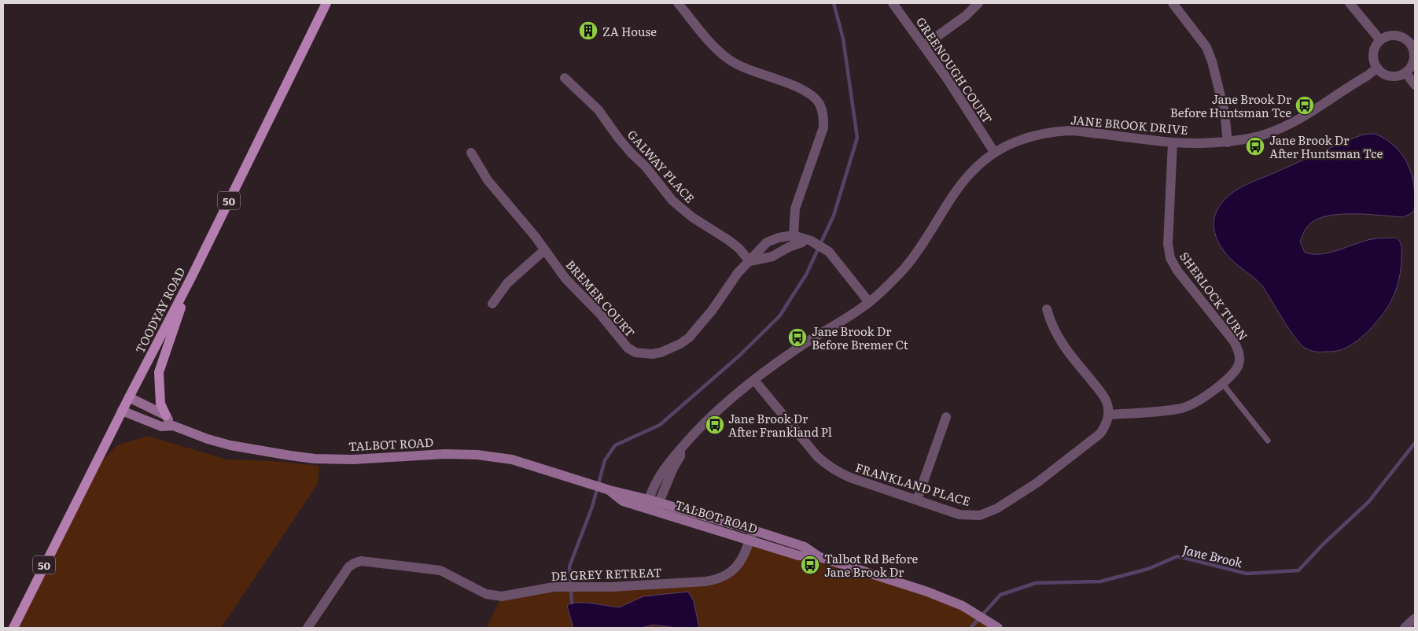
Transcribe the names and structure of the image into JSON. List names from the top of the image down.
{
  "streets": {
    "main road": ["50", "TOODYAY ROAD", "TALBOT ROAD"],
    "street": [
      "GREENOUGH COURT",
      "JANE BROOK DRIVE",
      "GALWAY PLACE",
      "SHERLOCK TURN",
      "BREMER COURT",
      "FRANKLAND PLACE",
      "DE GREY RETREAT"
    ]
  },
  "crossings": [
    ["GREENOUGH COURT", "JANE BROOK DRIVE"],
    ["JANE BROOK DRIVE", "SHERLOCK TURN"],
    ["JANE BROOK DRIVE", "BREMER COURT"],
    ["JANE BROOK DRIVE", "TALBOT ROAD"],
    ["JANE BROOK DRIVE", "FRANKLAND PLACE"],
    ["GALWAY PLACE", "BREMER COURT"],
    ["SHERLOCK TURN", "FRANKLAND PLACE"],
    ["TOODYAY ROAD", "TALBOT ROAD"],
    ["TALBOT ROAD", "DE GREY RETREAT"]
  ],
  "water": ["Jane Brook"],
  "places": {
    "building": ["ZA House"],
    "bus stop": [
      "Jane Brook Dr Before Huntsman Tce",
      "Jane Brook Dr After Huntsman Tce",
      "Jane Brook Dr Before Bremer Ct",
      "Jane Brook Dr After Frankland Pl",
      "Talbot Rd Before Jane Brook Dr"
    ]
  }
}
